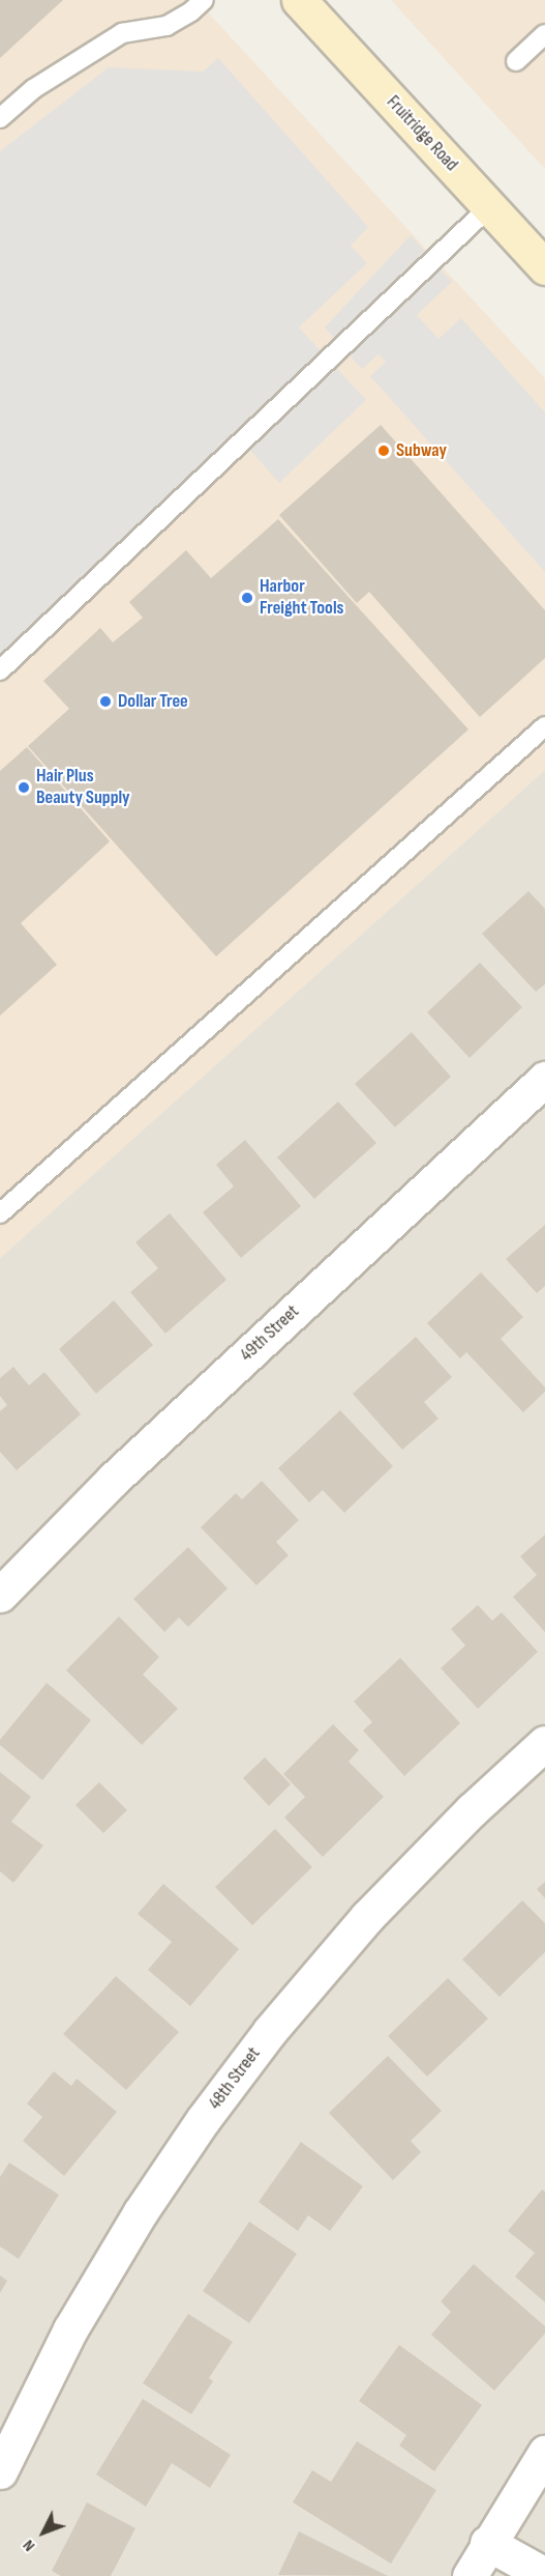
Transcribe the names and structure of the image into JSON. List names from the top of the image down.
{
  "streets": {
    "main road": ["Fruitridge Road"],
    "street": ["49th Street", "48th Street"]
  },
  "places": [
    "Subway",
    "Harbor Freight Tools",
    "Dollar Tree",
    "Hair Plus Beauty Supply"
  ],
  "north": "bottom left"
}
